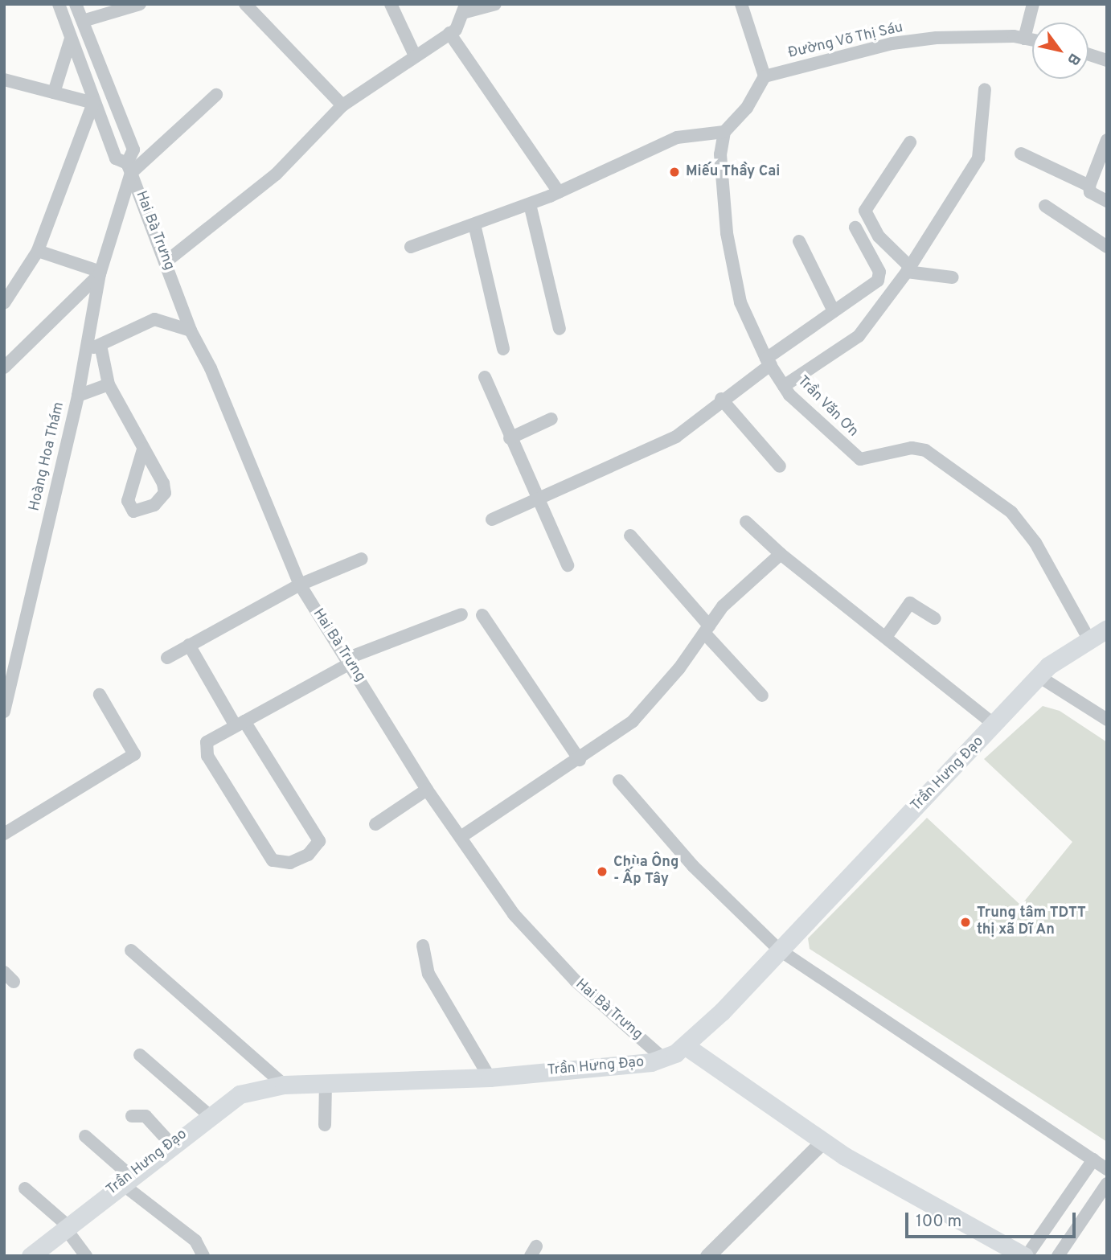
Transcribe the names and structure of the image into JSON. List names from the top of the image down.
{
  "streets": {
    "main road": ["Trần Hưng Đạo"],
    "street": [
      "Đường Võ Thị Sáu",
      "Hai Bà Trưng",
      "Trần Văn Ơn",
      "Hoàng Hoa Thám"
    ]
  },
  "crossings": [
    ["Hai Bà Trưng", "Hoàng Hoa Thám"],
    ["Hai Bà Trưng", "Trần Hưng Đạo"],
    ["Trần Văn Ơn", "Trần Hưng Đạo"]
  ],
  "places": ["Miếu Thầy Cai", "Chùa Ông - Ấp Tây", "Trung tâm TDTT thị xã Dĩ An"],
  "scale_bar": "100 m",
  "north": "bottom right"
}
